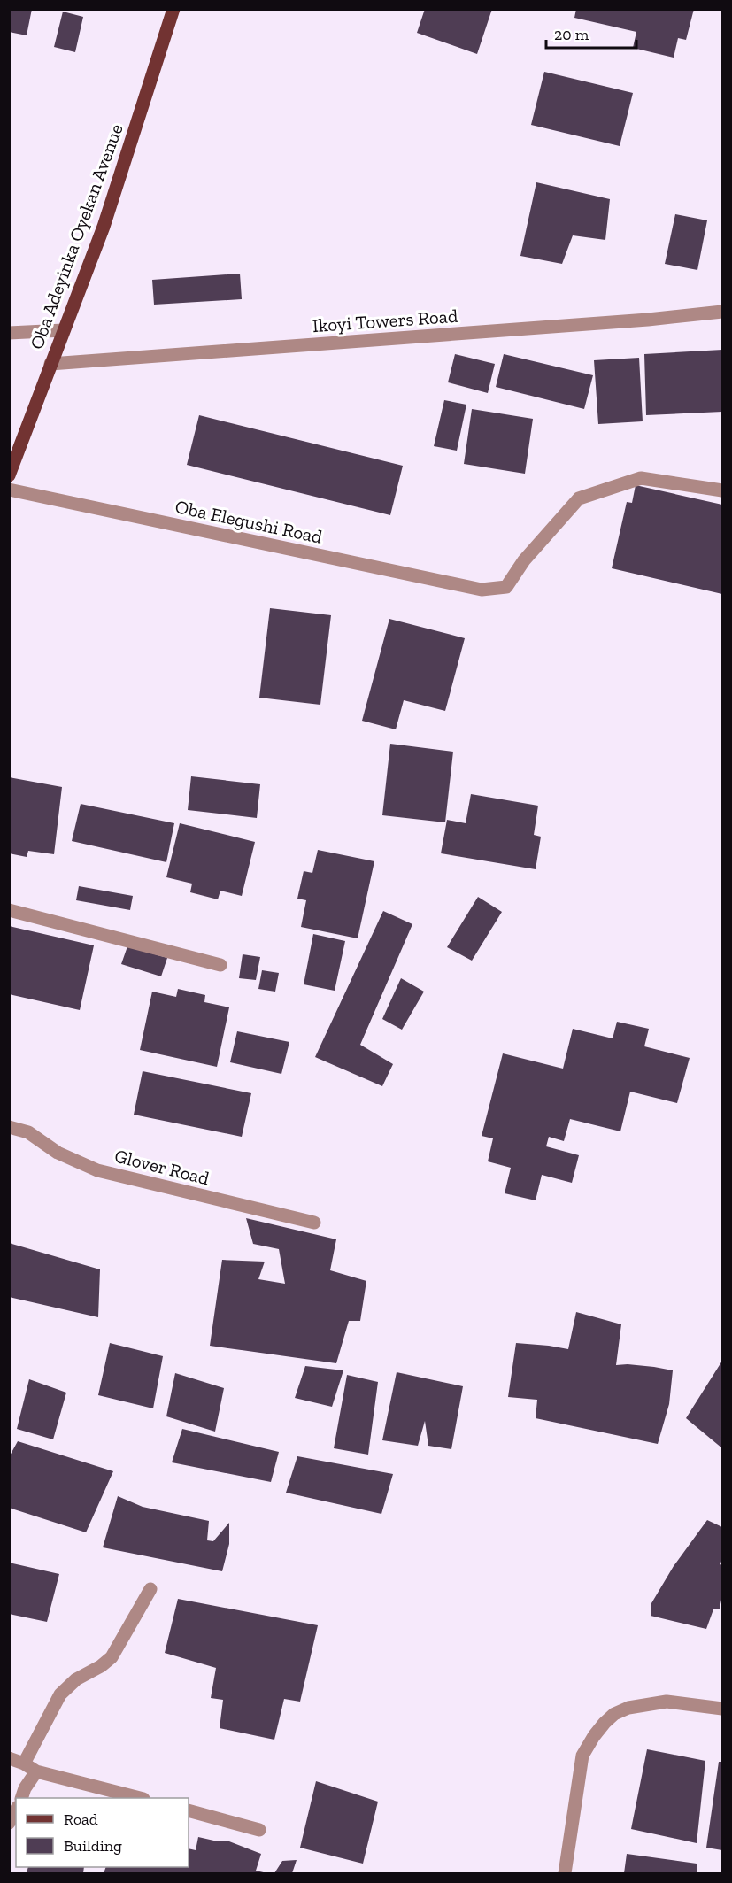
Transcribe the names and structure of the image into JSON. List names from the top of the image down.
{
  "streets": {
    "main road": ["Oba Adeyinka Oyekan Avenue"],
    "street": ["Ikoyi Towers Road", "Oba Elegushi Road", "Glover Road"]
  },
  "crossings": [
    ["Oba Adeyinka Oyekan Avenue", "Ikoyi Towers Road"]
  ],
  "legend": ["Road", "Building"],
  "scale_bar": "20 m"
}
